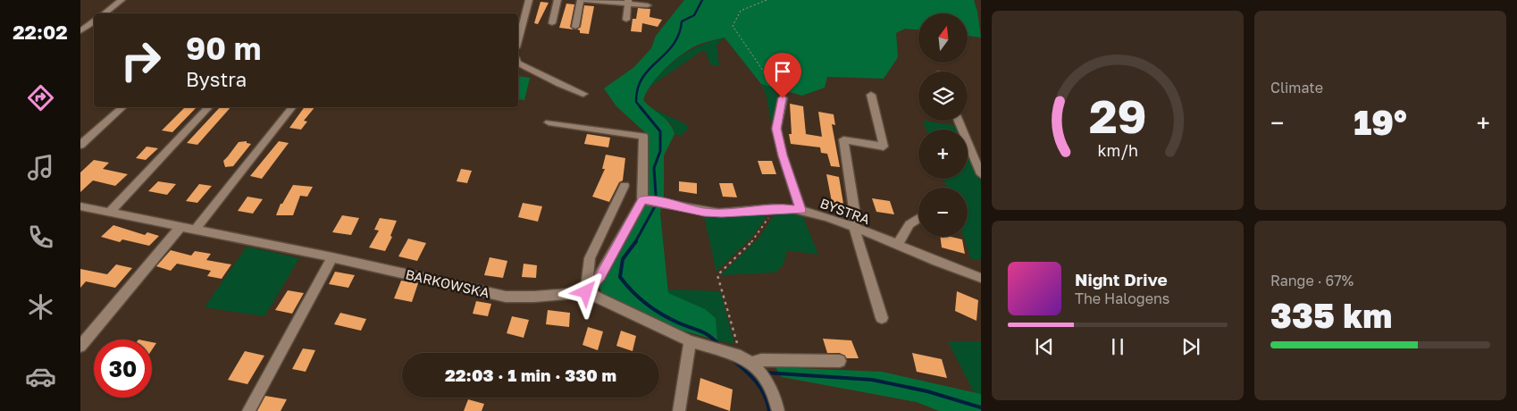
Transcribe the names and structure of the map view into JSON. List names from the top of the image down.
{
  "streets": {
    "street": ["BYSTRA", "BARKOWSKA"]
  },
  "north": "top",
  "page": {
    "tabs": "22:02",
    "tile": [
      "Climate",
      ["Range · 67%", "335 km"]
    ],
    "map_buttons": ["+", "−"],
    "turn": ["90 m", "Bystra"],
    "heat": ["−", "19°", "+"],
    "song": ["Night Drive", "The Halogens"],
    "limit": "30",
    "trip": "22:03 · 1 min · 330 m",
    "gauge": ["29", "km/h"]
  }
}
